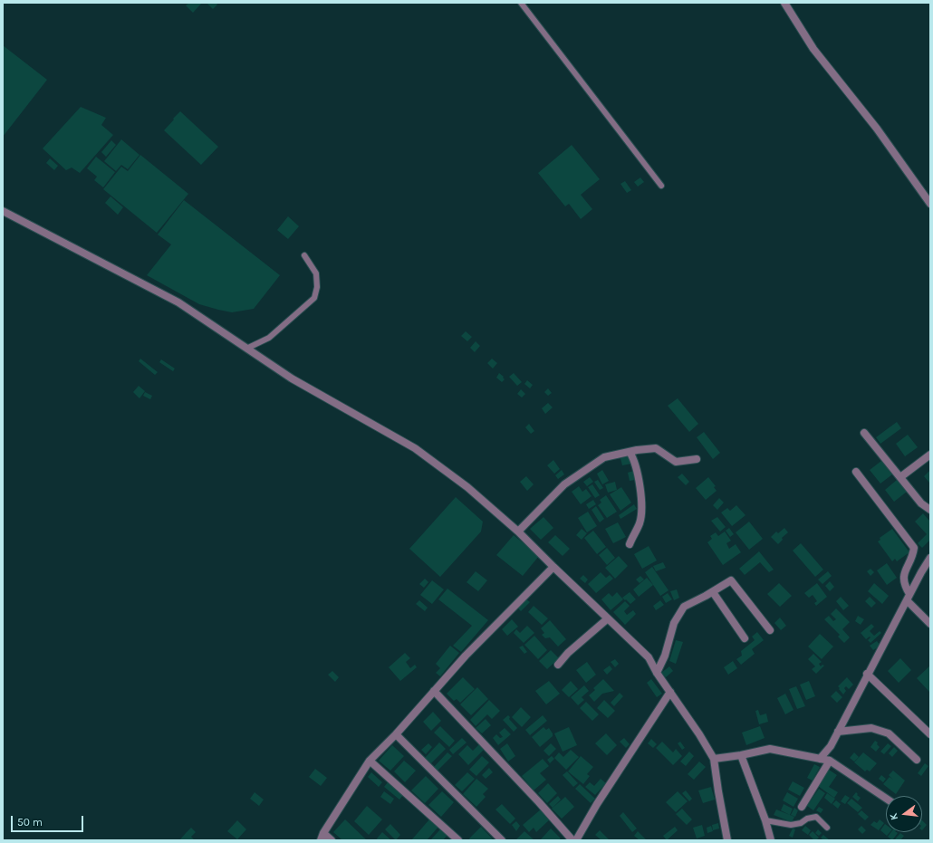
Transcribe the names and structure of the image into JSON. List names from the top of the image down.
{
  "scale_bar": "50 m",
  "north": "left"
}
